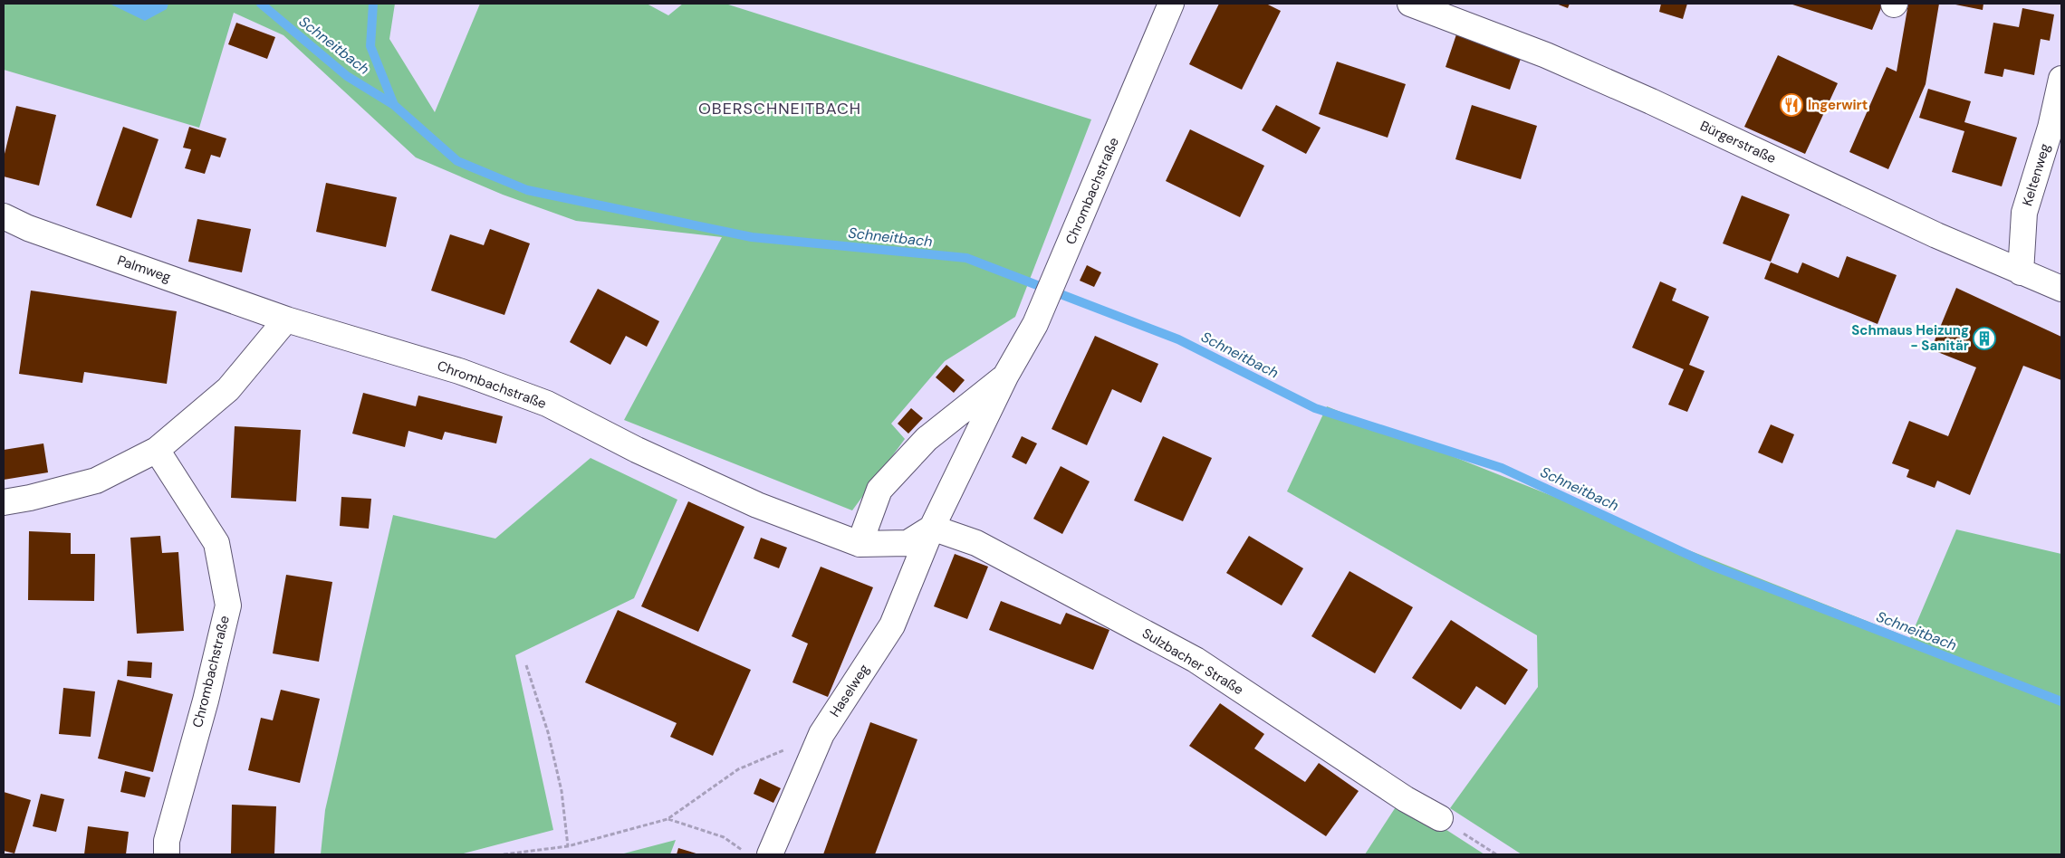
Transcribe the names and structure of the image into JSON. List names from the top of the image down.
{
  "streets": {
    "street": [
      "Bürgerstraße",
      "Keltenweg",
      "Chrombachstraße",
      "Palmweg",
      "Sulzbacher Straße",
      "Haselweg"
    ]
  },
  "crossings": [
    ["Bürgerstraße", "Keltenweg"],
    ["Chrombachstraße", "Palmweg"],
    ["Chrombachstraße", "Sulzbacher Straße"],
    ["Chrombachstraße", "Haselweg"],
    ["Sulzbacher Straße", "Haselweg"]
  ],
  "districts": ["OBERSCHNEITBACH"],
  "water": ["Schneitbach"],
  "places": {
    "restaurant": ["Ingerwirt"],
    "building": ["Schmaus Heizung - Sanitär"]
  }
}
